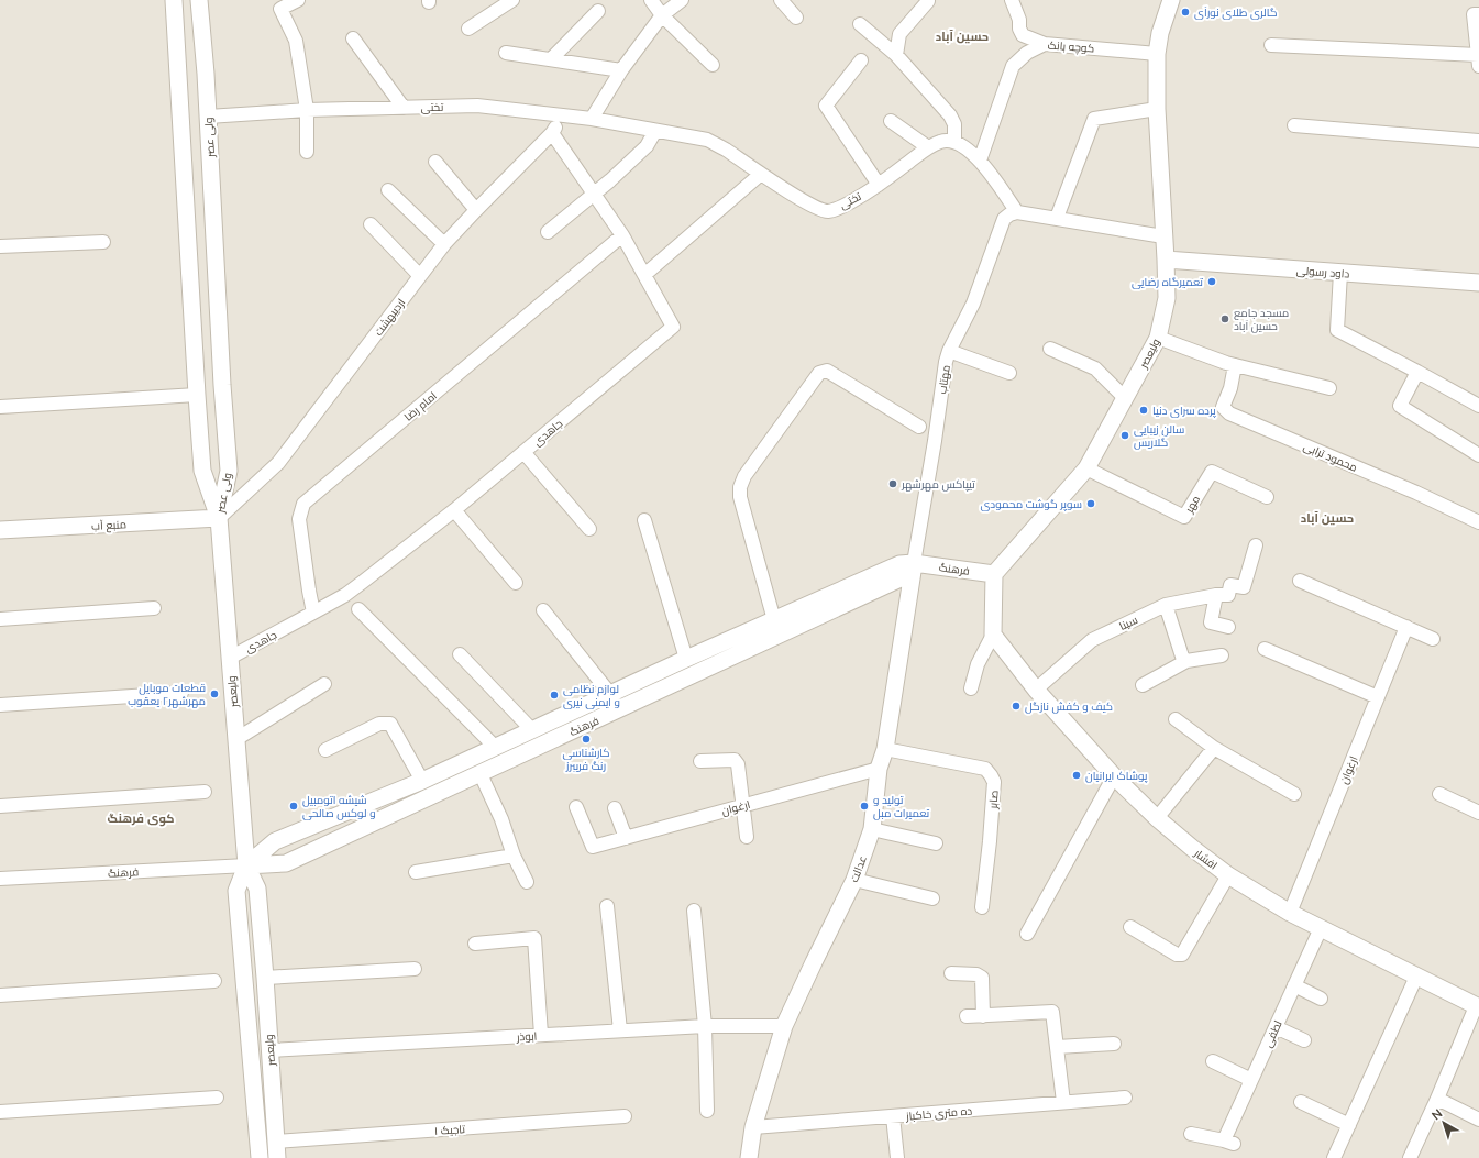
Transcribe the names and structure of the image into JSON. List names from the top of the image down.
{
  "streets": {
    "street": [
      "کوچه بانک",
      "تختی",
      "ولی عصر",
      "داود رسولی",
      "اردیبهشت",
      "ولیعصر",
      "مهتاب",
      "امام رضا",
      "جاهدی",
      "محمود ترابی",
      "مهر",
      "منبع آب",
      "فرهنگ",
      "سینا",
      "ارغوان",
      "صابر",
      "افشار",
      "عدالت",
      "لطفی",
      "ابوذر",
      "ده متری خاکباز",
      "تاجیک ۱"
    ]
  },
  "crossings": [
    ["کوچه بانک", "ولیعصر"],
    ["تختی", "ولی عصر"],
    ["تختی", "اردیبهشت"],
    ["ولی عصر", "اردیبهشت"],
    ["ولی عصر", "ولیعصر"],
    ["ولی عصر", "منبع آب"],
    ["داود رسولی", "ولیعصر"],
    ["اردیبهشت", "ولیعصر"],
    ["اردیبهشت", "جاهدی"],
    ["اردیبهشت", "منبع آب"],
    ["ولیعصر", "جاهدی"],
    ["ولیعصر", "مهر"],
    ["ولیعصر", "منبع آب"],
    ["ولیعصر", "فرهنگ"],
    ["ولیعصر", "ابوذر"],
    ["ولیعصر", "تاجیک ۱"],
    ["مهتاب", "فرهنگ"],
    ["مهتاب", "عدالت"],
    ["امام رضا", "جاهدی"],
    ["فرهنگ", "عدالت"],
    ["سینا", "افشار"],
    ["ارغوان", "افشار"],
    ["ارغوان", "عدالت"],
    ["صابر", "عدالت"],
    ["افشار", "لطفی"],
    ["عدالت", "ابوذر"],
    ["عدالت", "ده متری خاکباز"]
  ],
  "districts": ["حسین آباد", "حسین آباد", "کوی فرهنگ"],
  "places": [
    "گالری طلای نورآی",
    "تعمیرگاه رضایی",
    "مسجد جامع حسین آباد",
    "پرده سرای دنیا",
    "سالن زیبایی گلاریس",
    "تیپاکس مهرشهر",
    "سوپر گوشت محمودی",
    "قطعات موبایل مهرشهر۲ یعقوب",
    "لوازم نظامی و ایمنی نیری",
    "کیف و کفش نازگل",
    "کارشناسی رنگ فریبرز",
    "پوشاک ایرانیان",
    "شیشه اتومبیل و لوکس صالحی",
    "تولید و تعمیرات مبل"
  ],
  "north": "top left"
}
